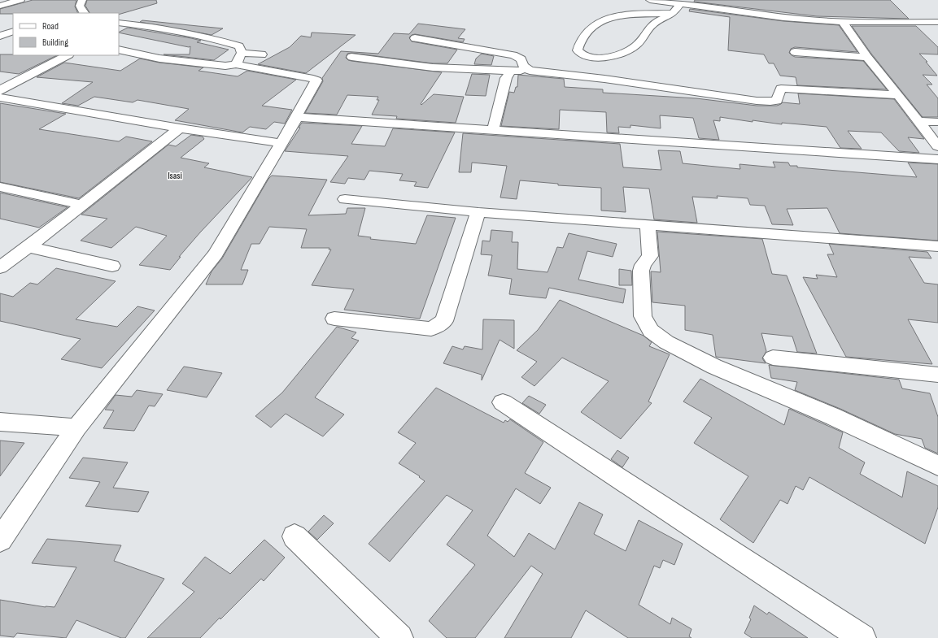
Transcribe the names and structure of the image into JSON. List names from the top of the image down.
{
  "districts": ["Isasi"],
  "legend": ["Road", "Building"]
}
